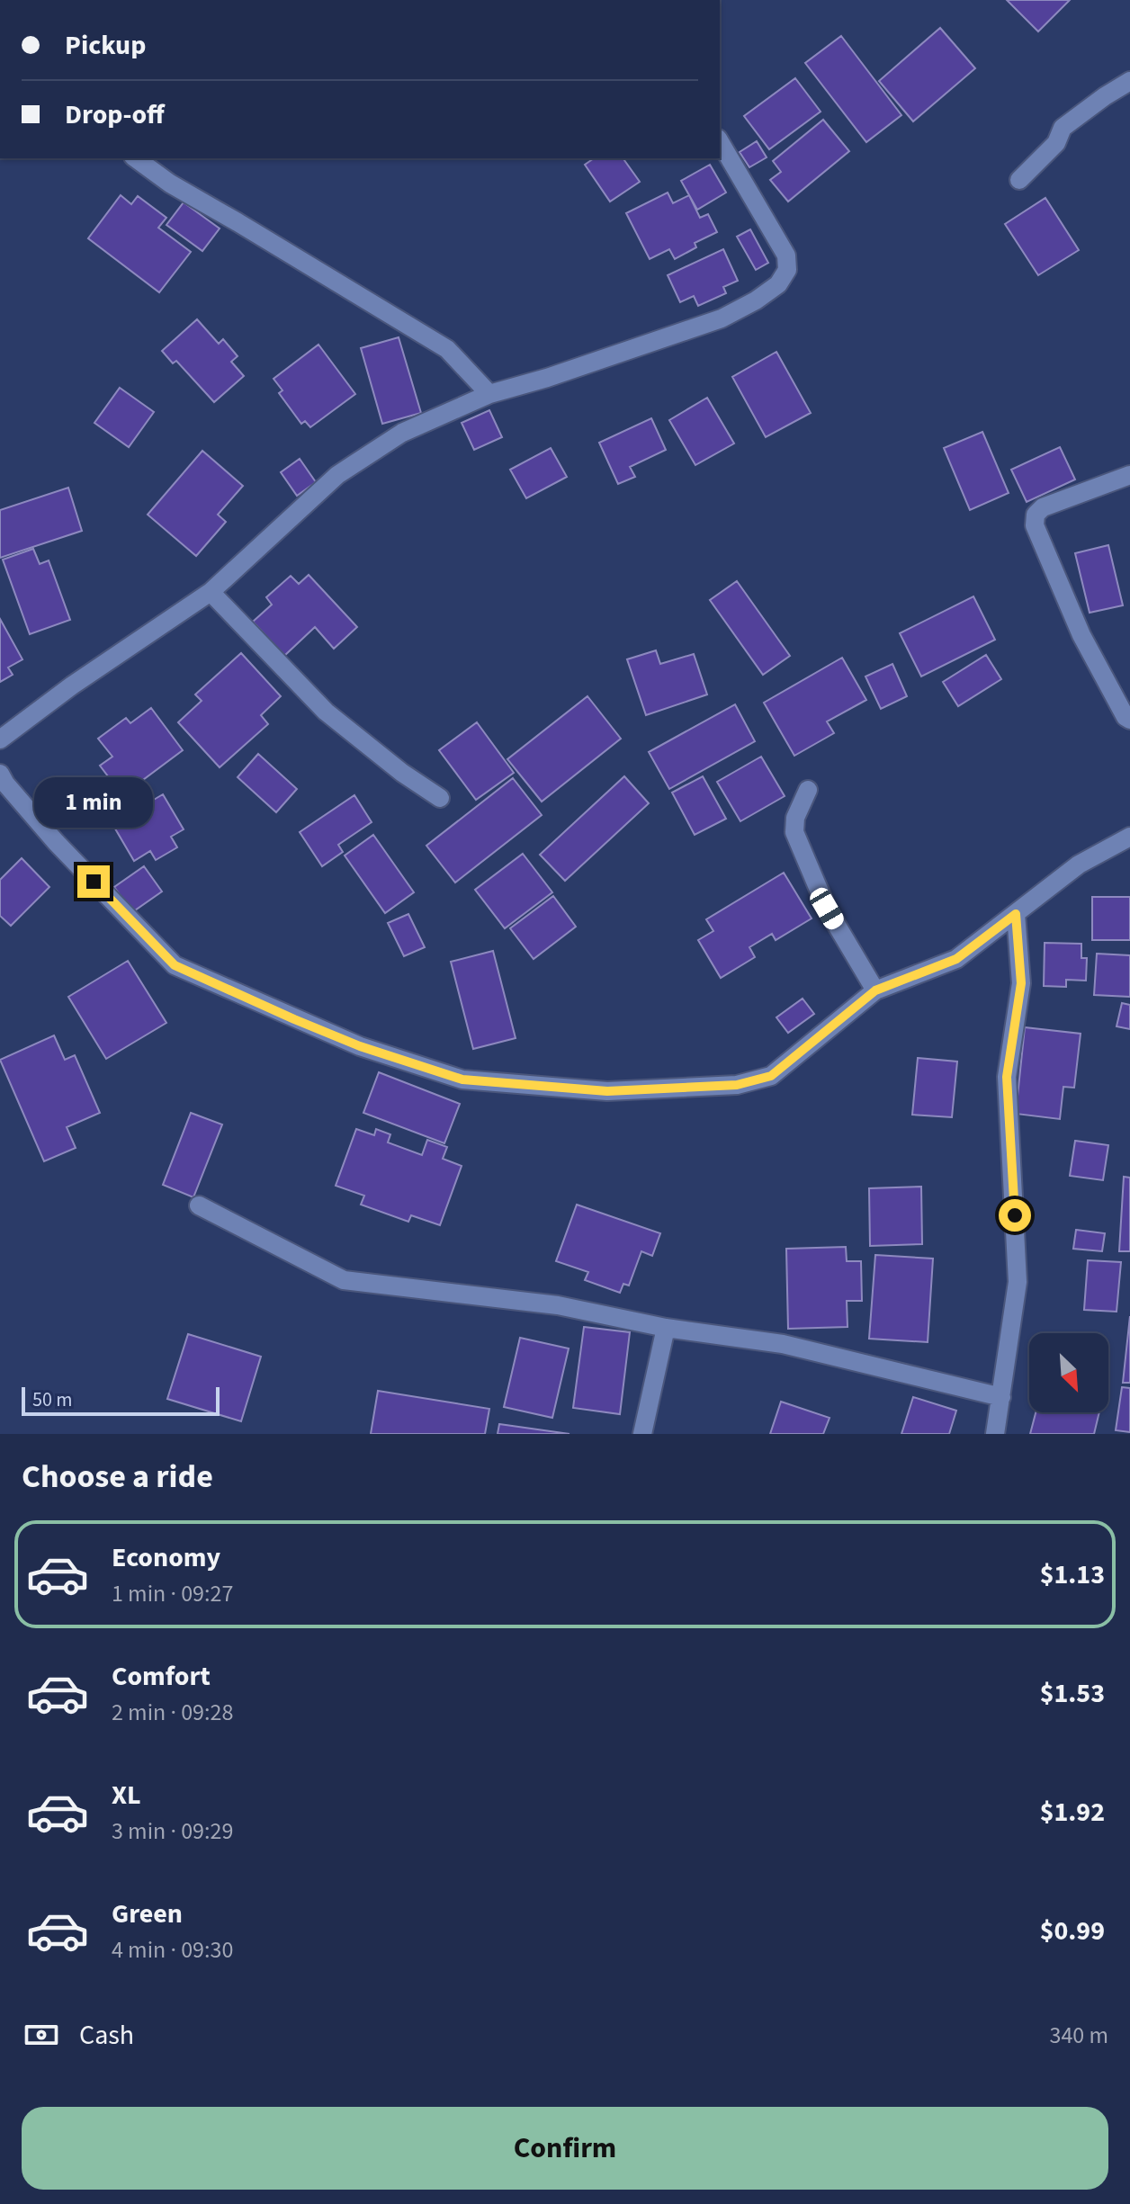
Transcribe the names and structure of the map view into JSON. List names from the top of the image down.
{
  "scale_bar": "50 m",
  "north": "bottom right",
  "page": {
    "banner": ["Pickup", "Drop-off"],
    "bubble": "1 min",
    "scale": "50 m",
    "heading": "Choose a ride",
    "list": [
      {
        "name": "Economy",
        "note": "1 min · 09:27",
        "value": "$1.13"
      },
      {
        "name": "Comfort",
        "note": "2 min · 09:28",
        "value": "$1.53"
      },
      {
        "name": "XL",
        "note": "3 min · 09:29",
        "value": "$1.92"
      },
      {
        "name": "Green",
        "note": "4 min · 09:30",
        "value": "$0.99"
      }
    ],
    "pay": ["Cash", "340 m"],
    "buttons": "Confirm"
  }
}
